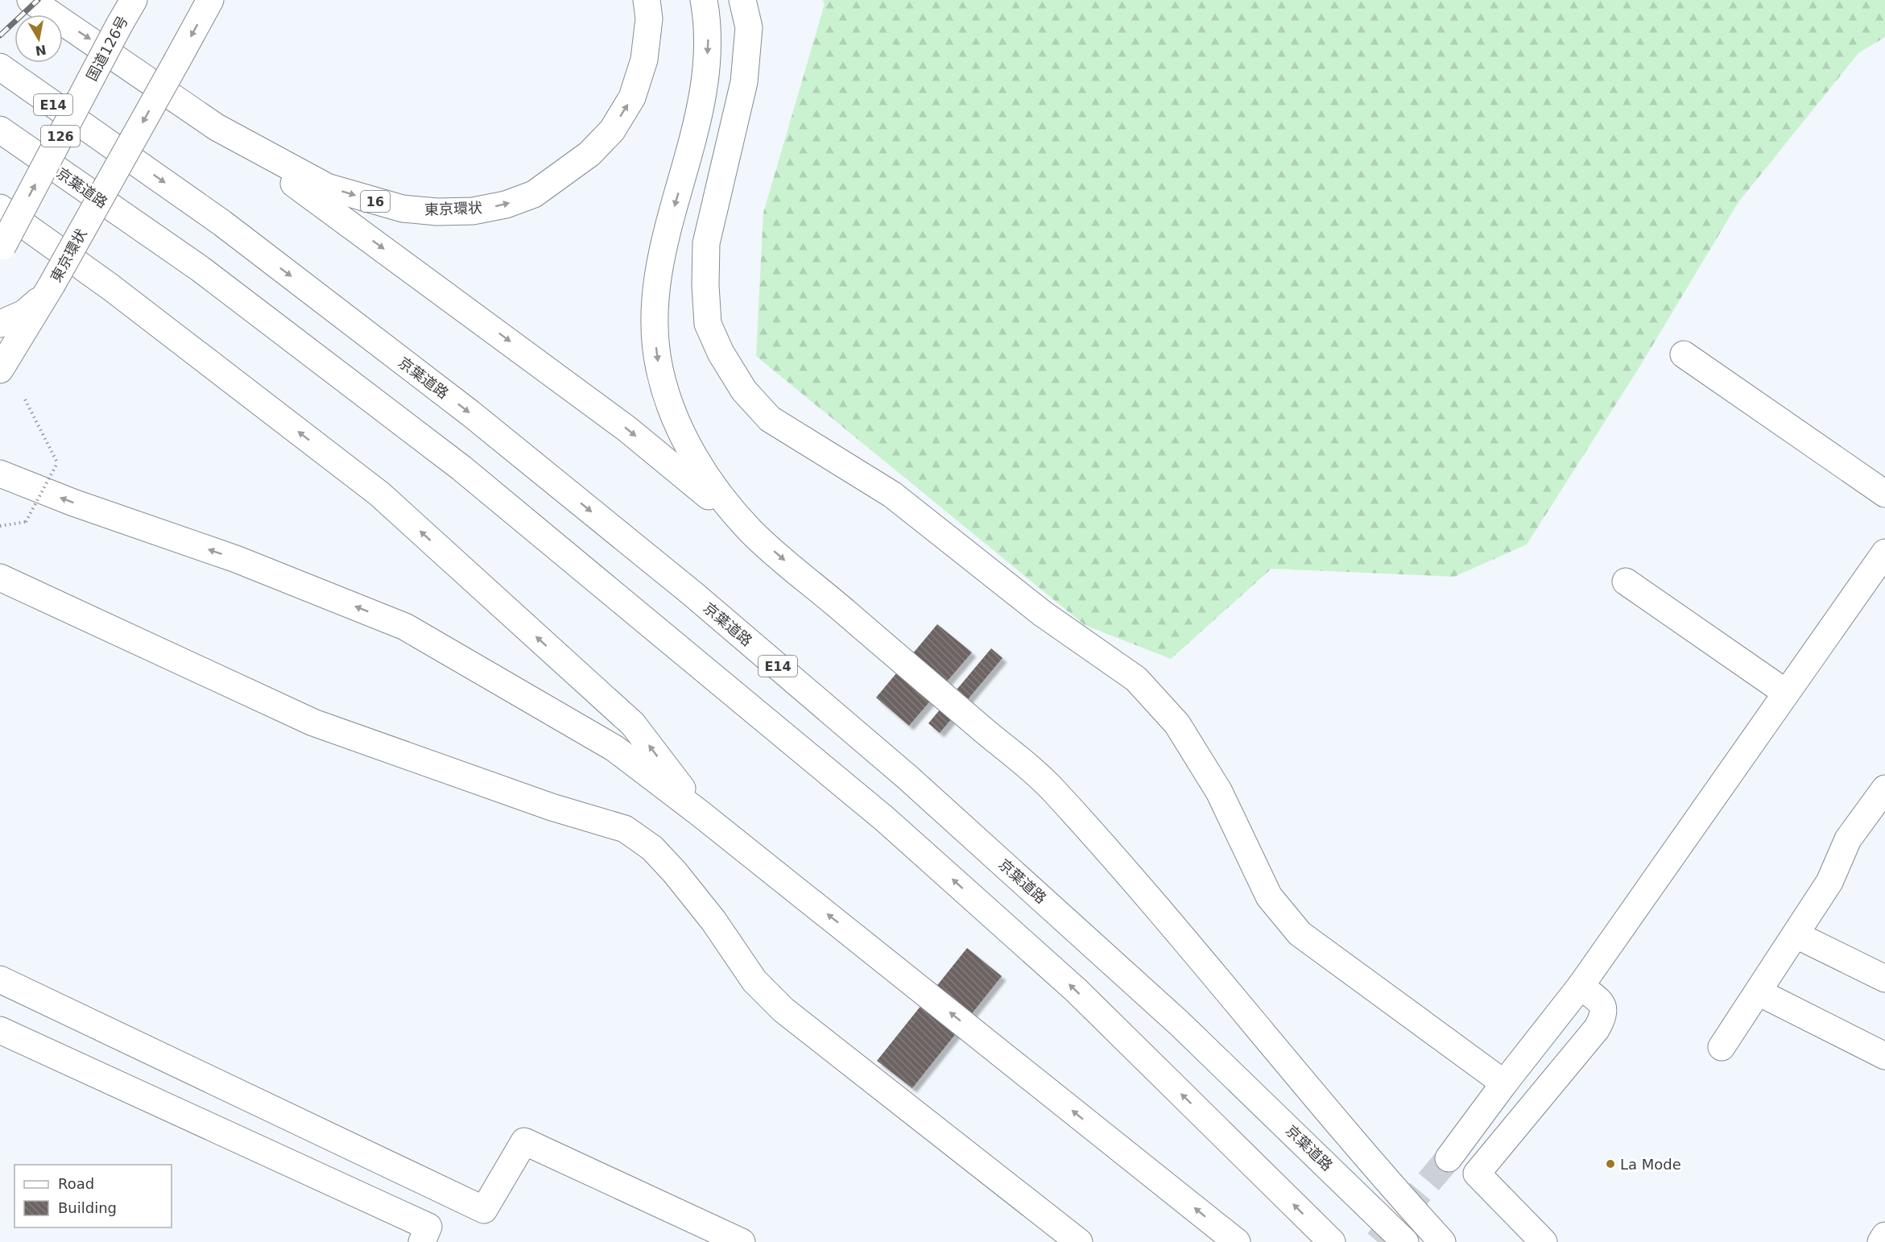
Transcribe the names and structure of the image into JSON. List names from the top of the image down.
{
  "streets": {
    "main road": [
      "国道126号",
      "E14",
      "126",
      "京葉道路",
      "16",
      "東京環状"
    ]
  },
  "one_way": ["国道126号"],
  "places": ["La Mode"],
  "legend": ["Road", "Building"],
  "north": "bottom"
}
